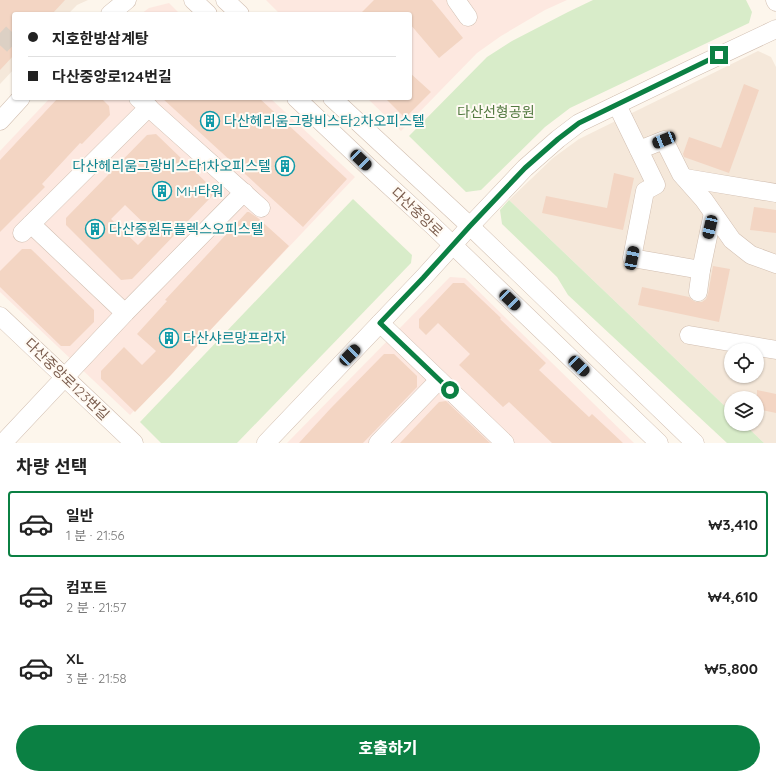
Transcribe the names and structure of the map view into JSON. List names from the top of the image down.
{
  "streets": {
    "street": ["다산중앙로", "다산중앙로123번길"]
  },
  "parks": ["다산선형공원"],
  "places": {
    "building": [
      "다산헤리움그랑비스타2차오피스텔",
      "다산헤리움그랑비스타1차오피스텔",
      "MH타워",
      "다산중원듀플렉스오피스텔",
      "다산샤르망프라자"
    ]
  },
  "page": {
    "banner": ["지호한방삼계탕", "다산중앙로124번길"],
    "heading": "차량 선택",
    "list": [
      {
        "name": "일반",
        "note": "1 분 · 21:56",
        "value": "₩3,410"
      },
      {
        "name": "컴포트",
        "note": "2 분 · 21:57",
        "value": "₩4,610"
      },
      {
        "name": "XL",
        "note": "3 분 · 21:58",
        "value": "₩5,800"
      }
    ],
    "buttons": "호출하기"
  }
}
